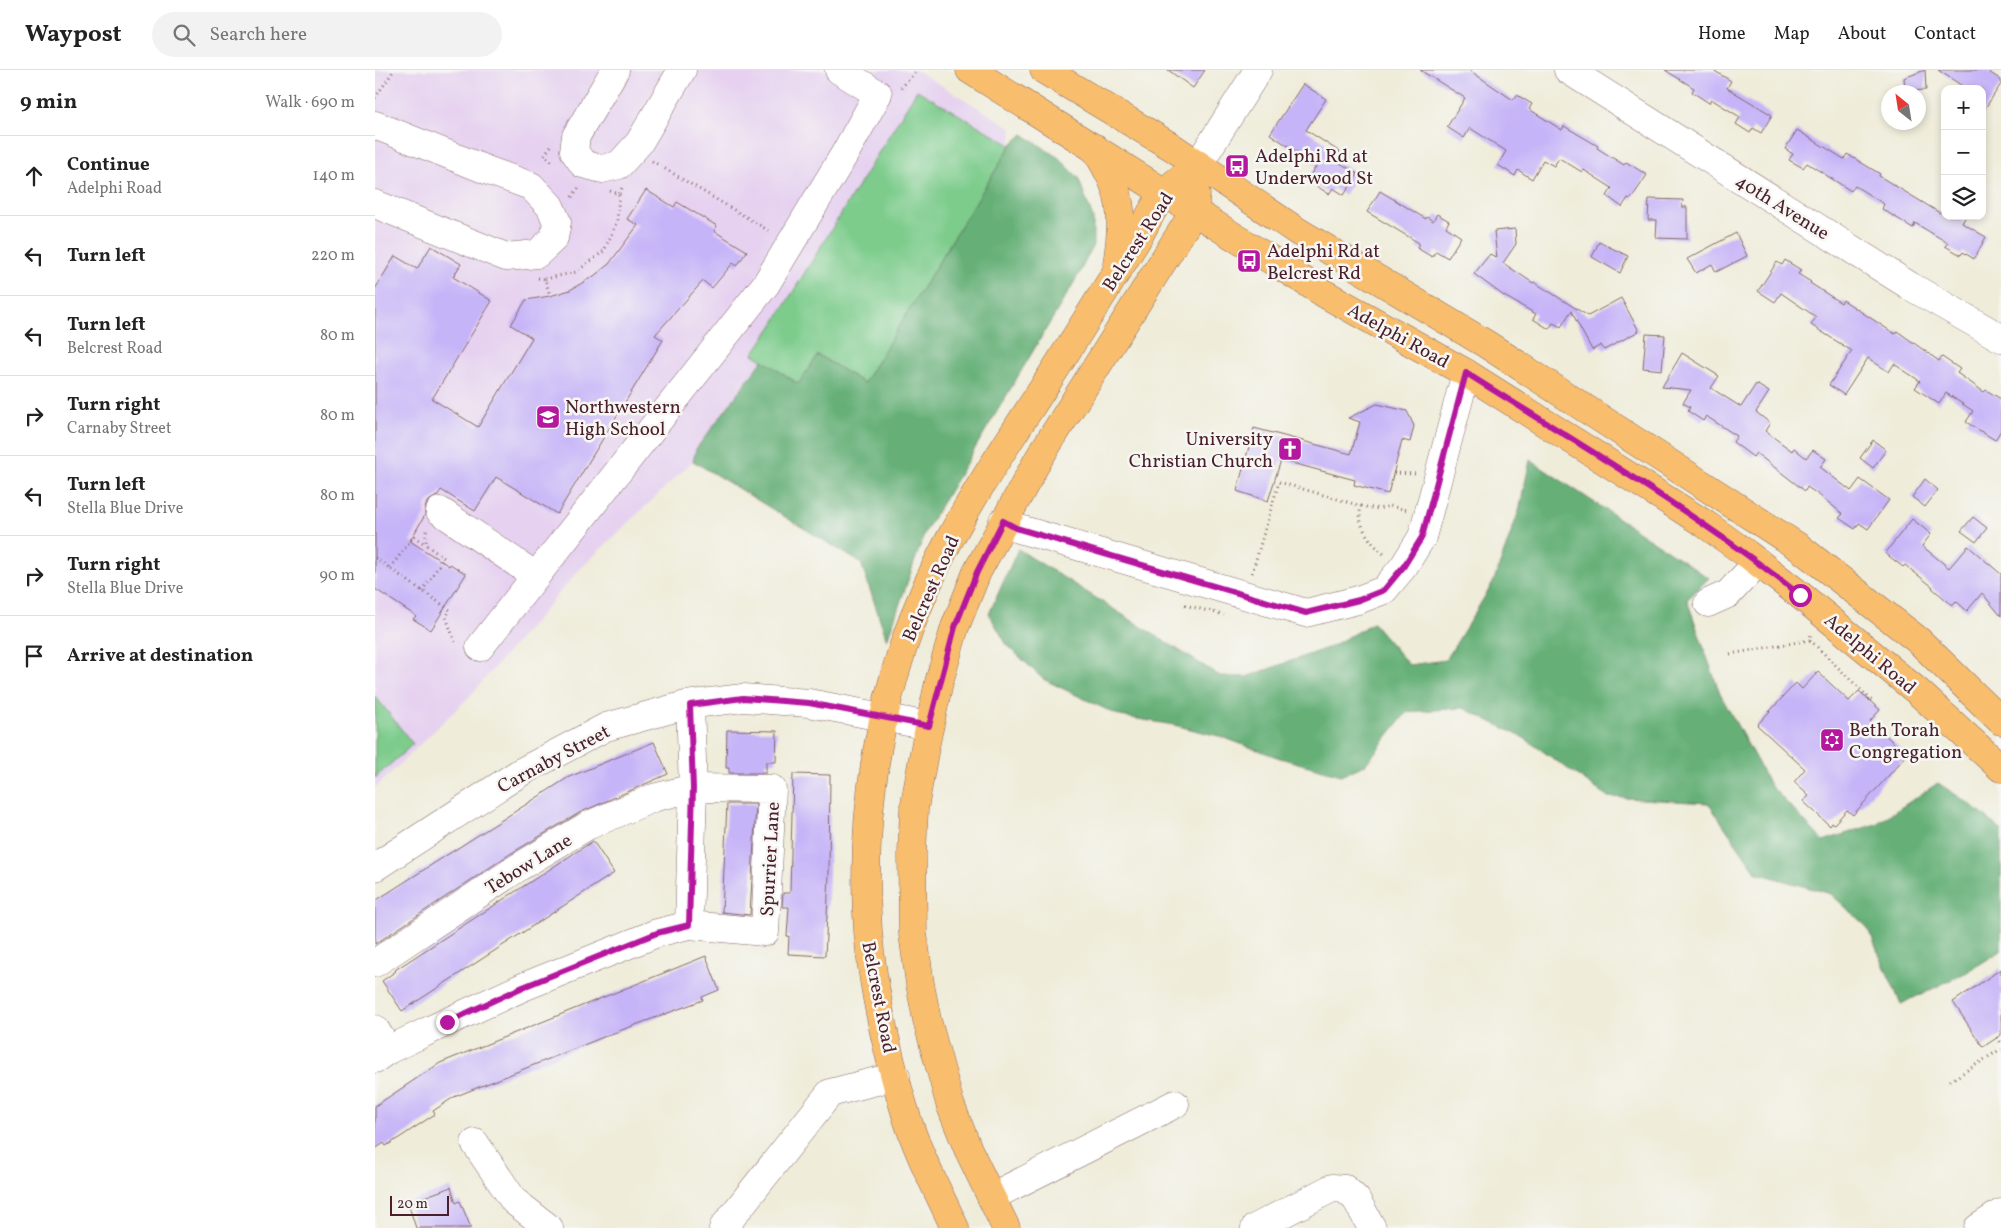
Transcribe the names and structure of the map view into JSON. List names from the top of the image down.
{
  "streets": {
    "main road": ["Belcrest Road", "Adelphi Road"],
    "street": [
      "40th Avenue",
      "Carnaby Street",
      "Spurrier Lane",
      "Tebow Lane"
    ]
  },
  "crossings": [
    ["Belcrest Road", "Adelphi Road"],
    ["Belcrest Road", "Carnaby Street"],
    ["Spurrier Lane", "Tebow Lane"]
  ],
  "places": {
    "bus stop": ["Adelphi Rd at Underwood St", "Adelphi Rd at Belcrest Rd"],
    "school or university": ["Northwestern High School"],
    "church": ["University Christian Church"],
    "synagogue": ["Beth Torah Congregation"]
  },
  "scale_bar": "20 m",
  "north": "top left",
  "page": {
    "header": "Waypost",
    "search": "Search here",
    "nav": [
      "Home",
      "Map",
      "About",
      "Contact"
    ],
    "heading": ["9 min", "Walk · 690 m"],
    "map_buttons": ["+", "−"],
    "list": [
      ["Continue", "Adelphi Road", "140 m"],
      ["Turn left", "220 m"],
      ["Turn left", "Belcrest Road", "80 m"],
      ["Turn right", "Carnaby Street", "80 m"],
      ["Turn left", "Stella Blue Drive", "80 m"],
      ["Turn right", "Stella Blue Drive", "90 m"],
      "Arrive at destination"
    ],
    "scale": "20 m"
  }
}
